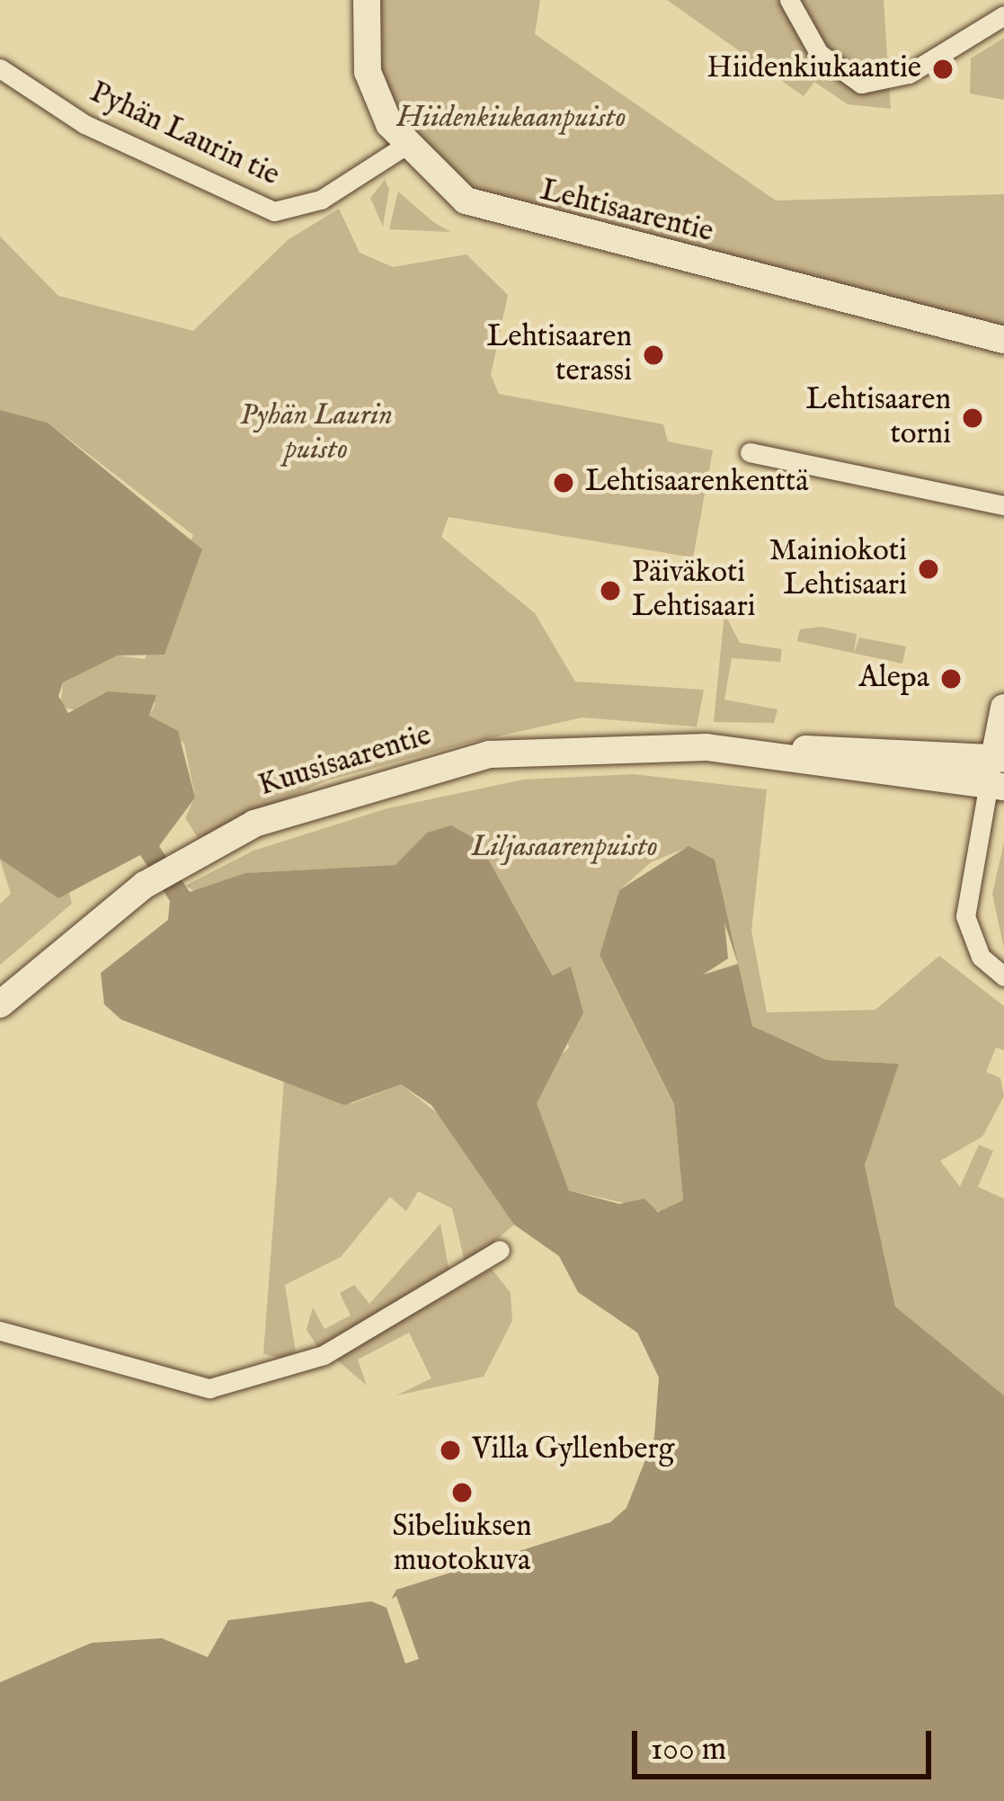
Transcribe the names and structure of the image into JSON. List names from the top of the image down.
{
  "streets": {
    "main road": ["Lehtisaarentie", "Kuusisaarentie"],
    "street": ["Pyhän Laurin tie"]
  },
  "crossings": [
    ["Pyhän Laurin tie", "Lehtisaarentie"]
  ],
  "parks": ["Hiidenkiukaanpuisto", "Pyhän Laurin puisto", "Liljasaarenpuisto"],
  "places": [
    "Hiidenkiukaantie",
    "Lehtisaaren terassi",
    "Lehtisaaren torni",
    "Lehtisaarenkenttä",
    "Mainiokoti Lehtisaari",
    "Päiväkoti Lehtisaari",
    "Alepa",
    "Villa Gyllenberg",
    "Sibeliuksen muotokuva"
  ],
  "scale_bar": "100 m"
}
